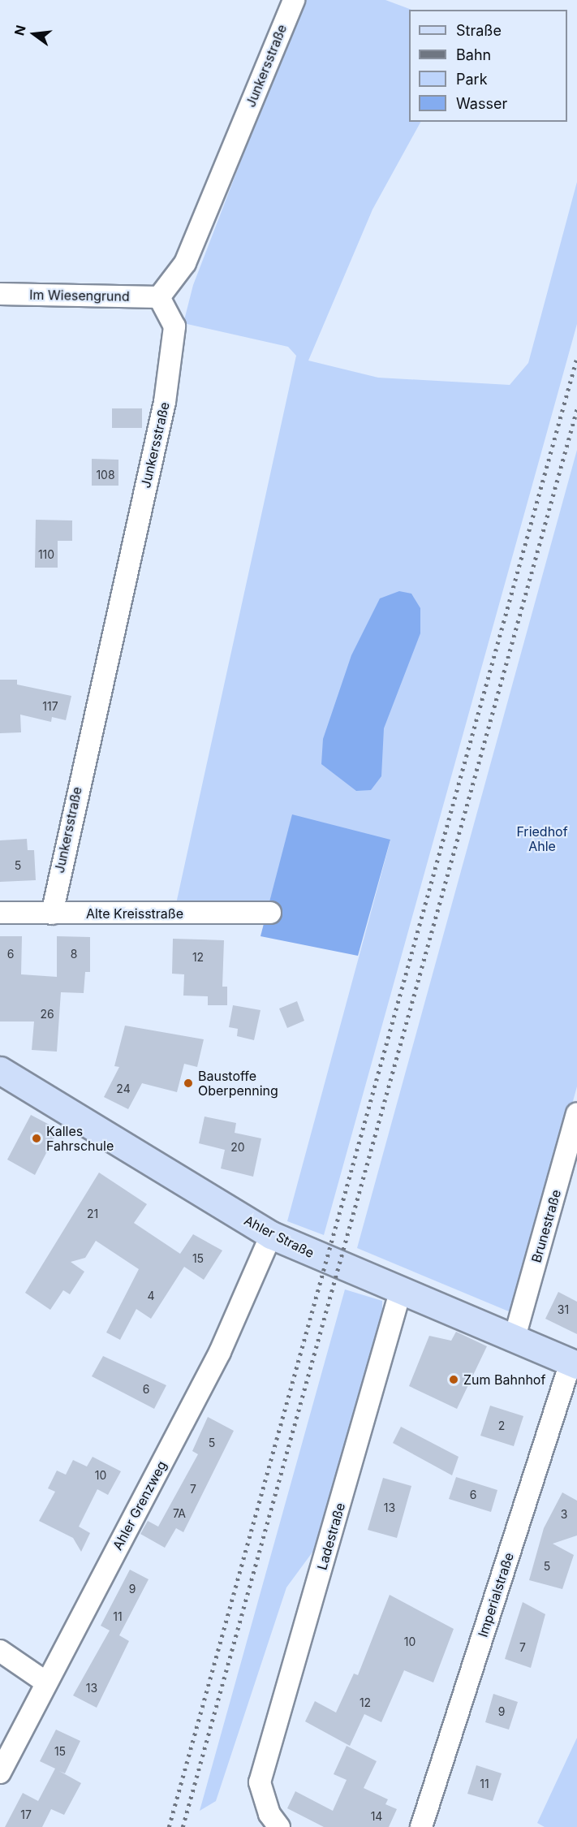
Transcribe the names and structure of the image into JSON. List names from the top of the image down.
{
  "streets": {
    "main road": ["Ahler Straße"],
    "street": [
      "Junkersstraße",
      "Im Wiesengrund",
      "Alte Kreisstraße",
      "Brunestraße",
      "Ahler Grenzweg",
      "Ladestraße",
      "Imperialstraße"
    ]
  },
  "crossings": [
    ["Junkersstraße", "Im Wiesengrund"],
    ["Junkersstraße", "Alte Kreisstraße"],
    ["Brunestraße", "Ahler Straße"],
    ["Ahler Straße", "Ahler Grenzweg"],
    ["Ahler Straße", "Ladestraße"],
    ["Ahler Straße", "Imperialstraße"]
  ],
  "parks": ["Friedhof Ahle"],
  "places": ["Baustoffe Oberpenning", "Kalles Fahrschule", "Zum Bahnhof"],
  "house_numbers": [
    "108",
    "110",
    "117",
    "5",
    "6",
    "8",
    "12",
    "26",
    "24",
    "20",
    "21",
    "15",
    "4",
    "31",
    "6",
    "2",
    "5",
    "10",
    "7",
    "6",
    "13",
    "7A",
    "3",
    "5",
    "9",
    "11",
    "10",
    "7",
    "13",
    "12",
    "9",
    "15",
    "11",
    "17",
    "14"
  ],
  "legend": [
    "Straße",
    "Bahn",
    "Park",
    "Wasser"
  ],
  "north": "left"
}
